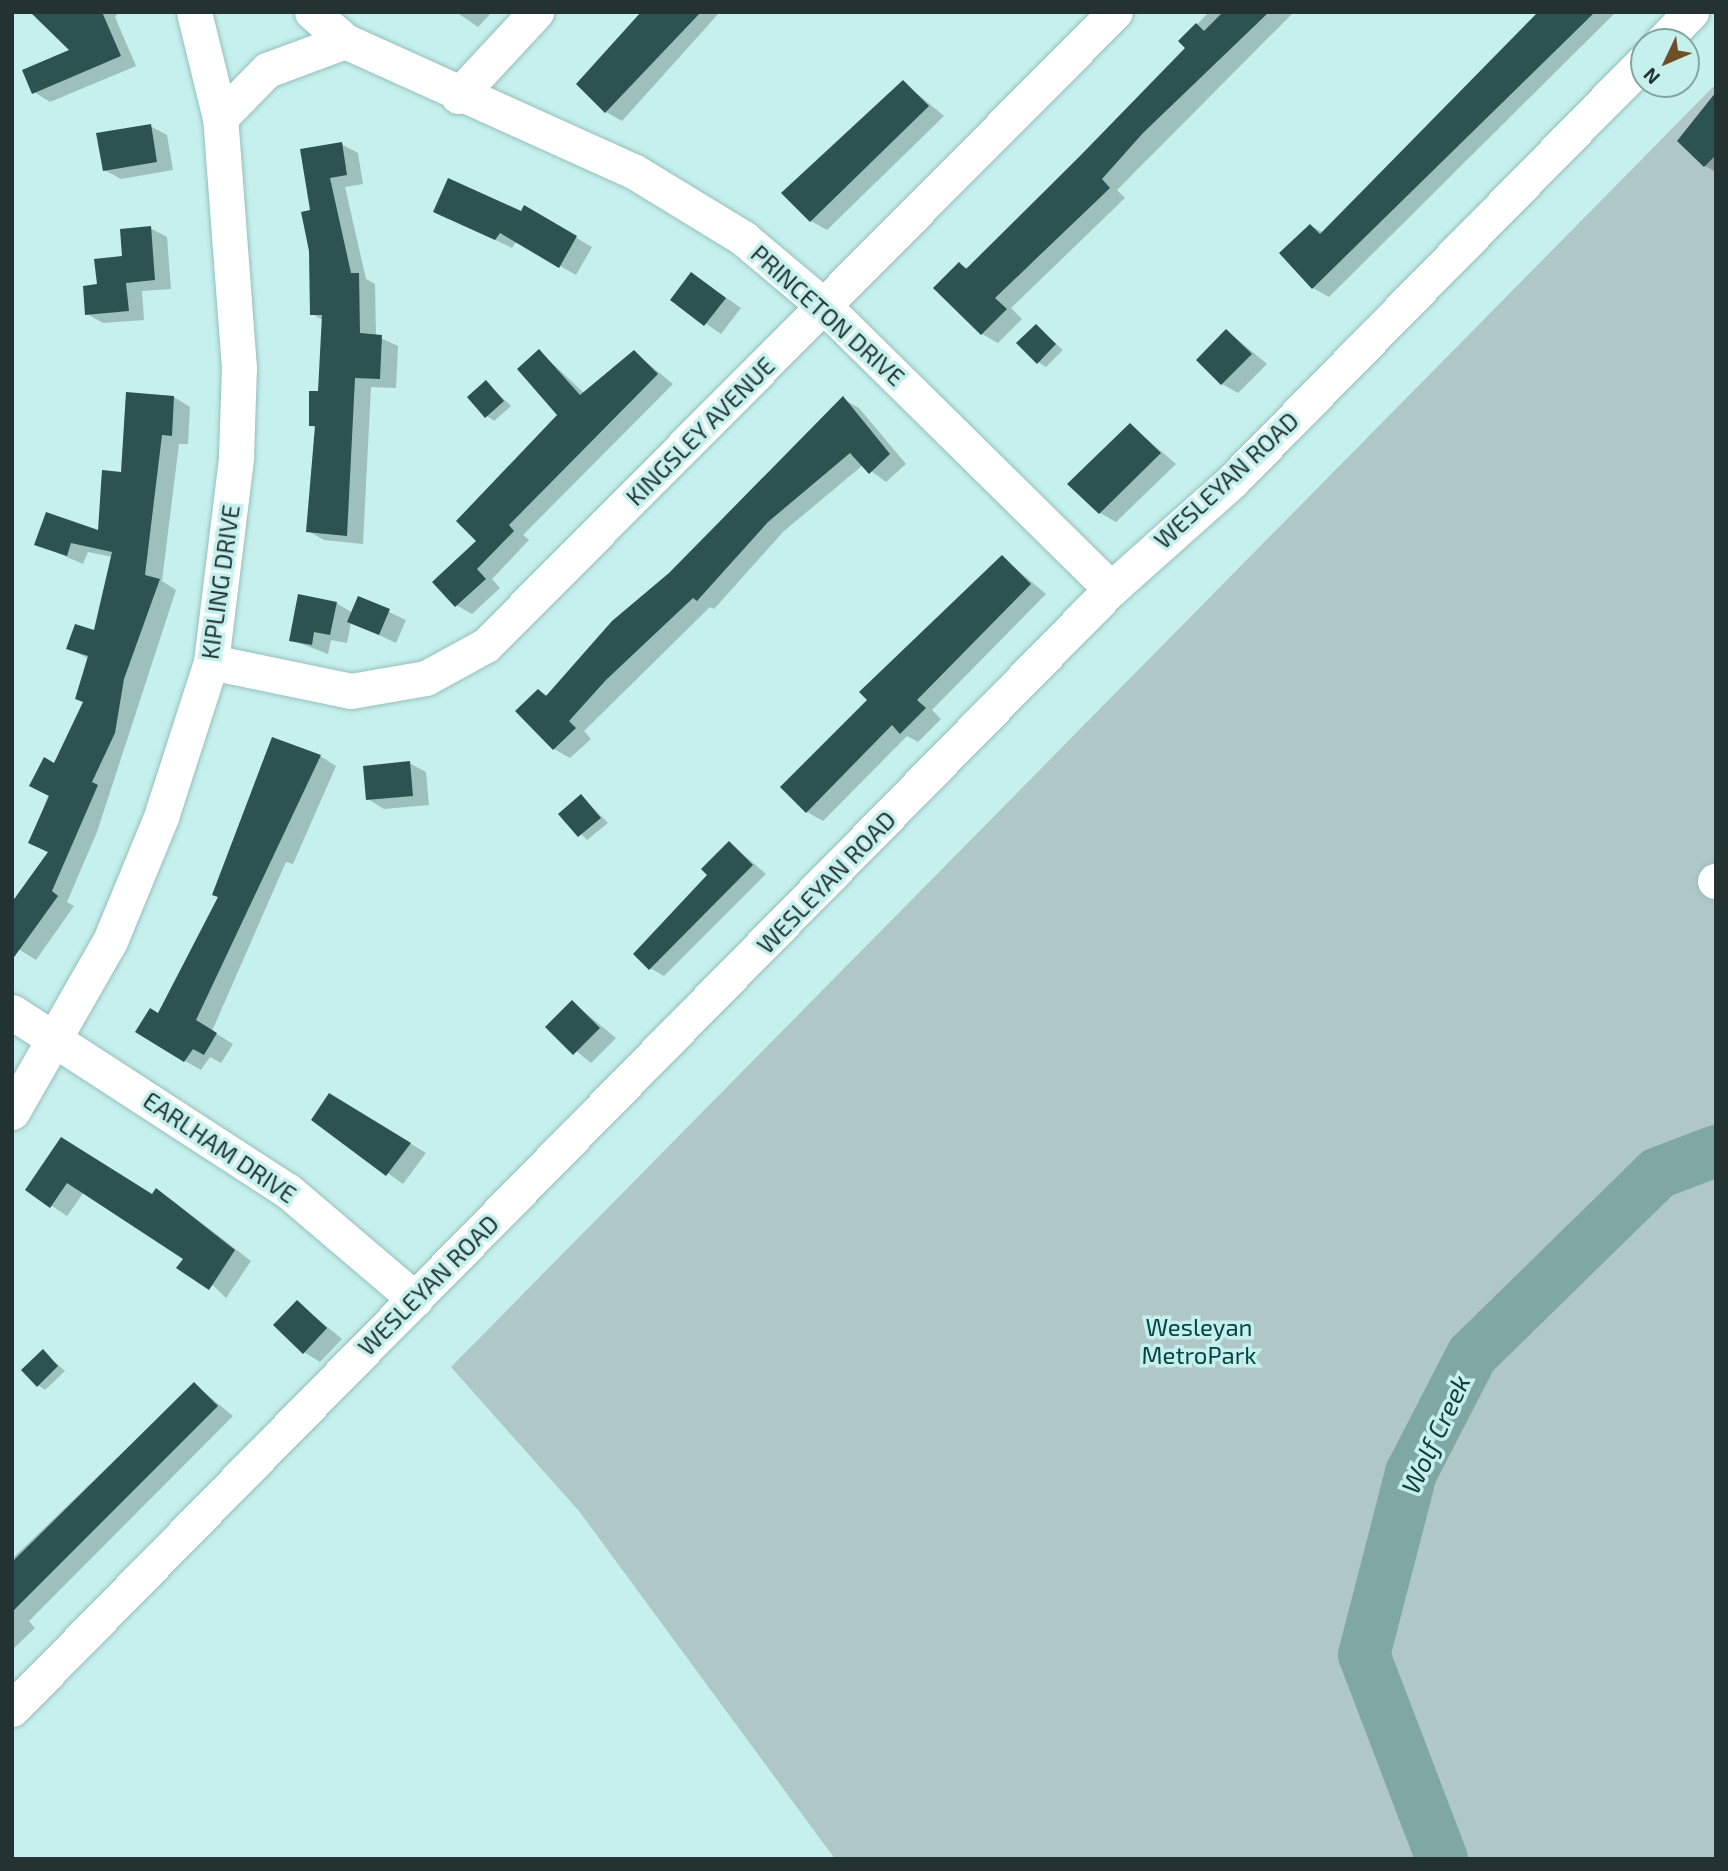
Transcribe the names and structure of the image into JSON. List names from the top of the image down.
{
  "streets": {
    "street": [
      "PRINCETON DRIVE",
      "KINGSLEY AVENUE",
      "WESLEYAN ROAD",
      "KIPLING DRIVE",
      "EARLHAM DRIVE"
    ]
  },
  "crossings": [
    ["PRINCETON DRIVE", "KINGSLEY AVENUE"],
    ["PRINCETON DRIVE", "WESLEYAN ROAD"],
    ["KINGSLEY AVENUE", "KIPLING DRIVE"],
    ["WESLEYAN ROAD", "EARLHAM DRIVE"],
    ["KIPLING DRIVE", "EARLHAM DRIVE"]
  ],
  "water": ["Wolf Creek"],
  "parks": ["Wesleyan MetroPark"],
  "north": "bottom left"
}
